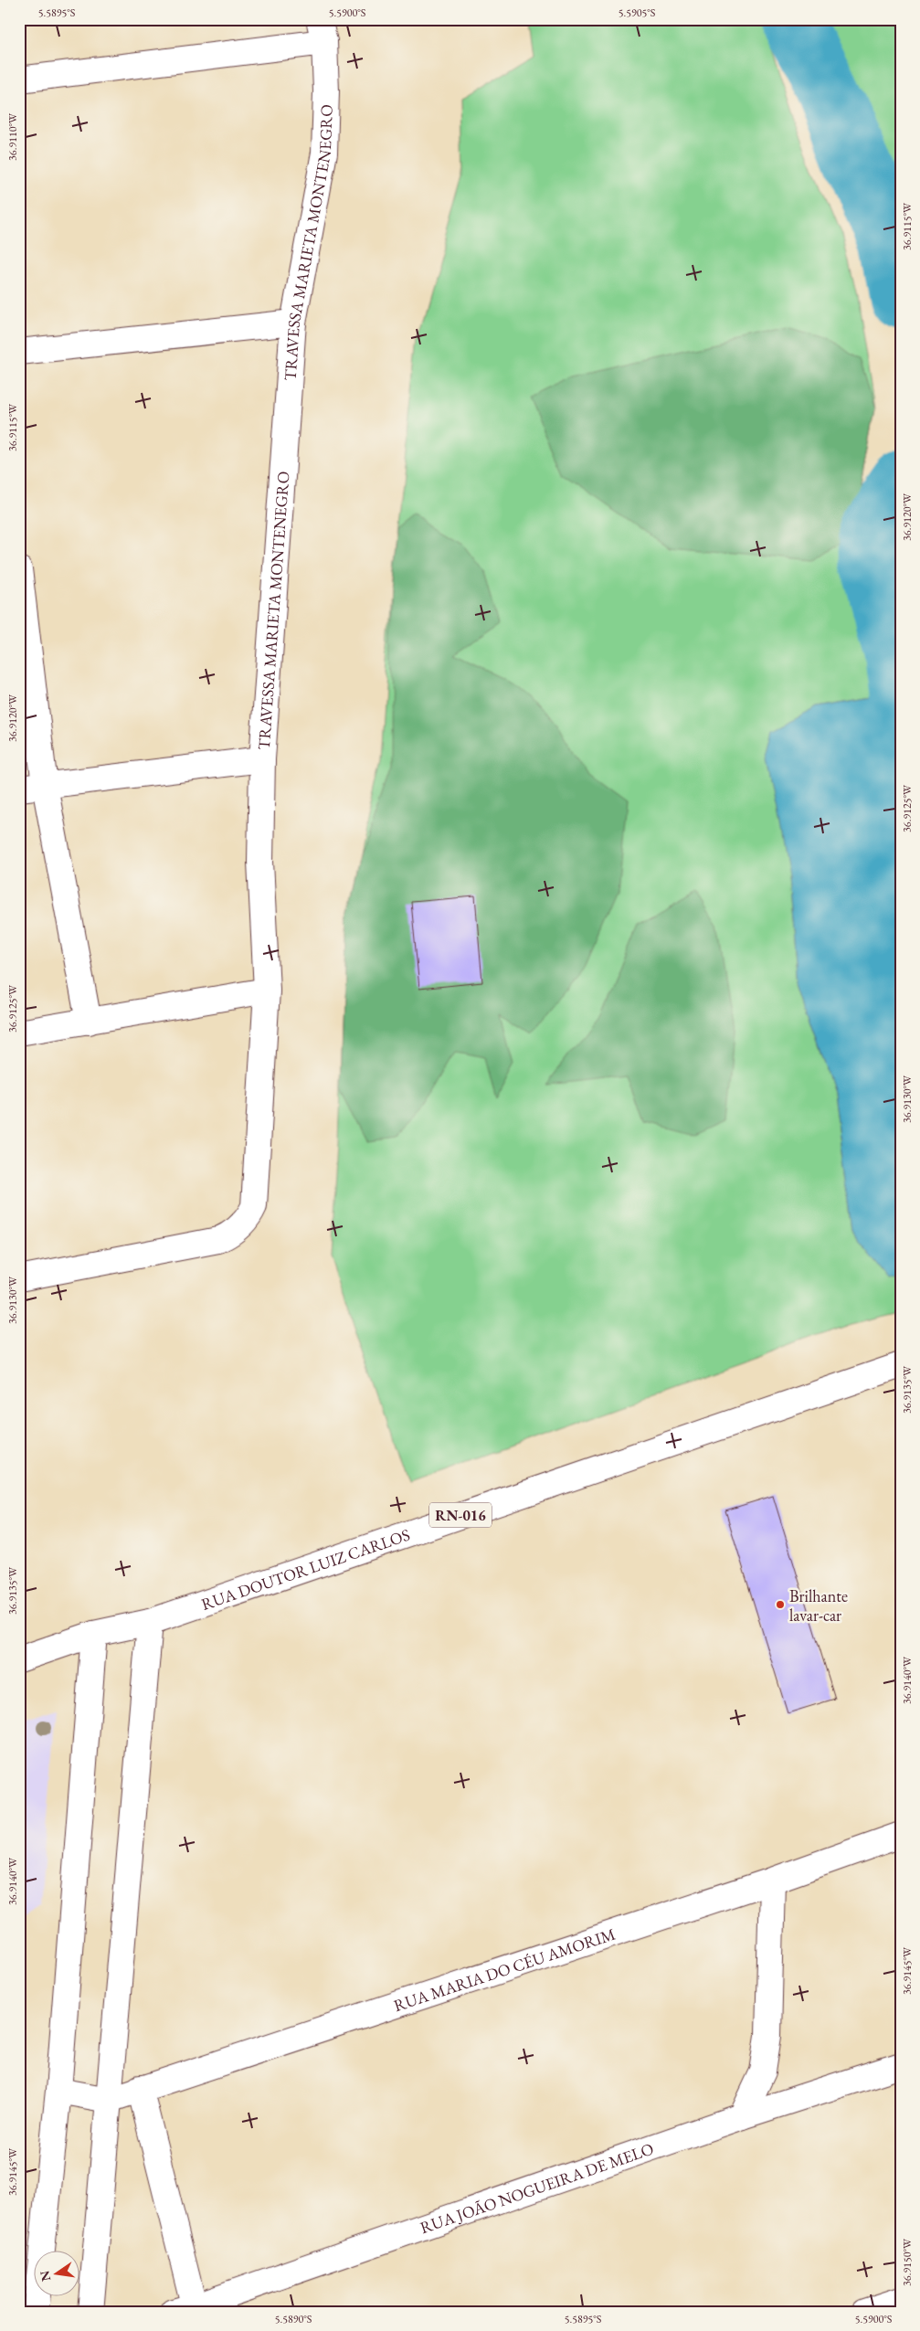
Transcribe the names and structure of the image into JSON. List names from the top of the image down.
{
  "streets": {
    "street": [
      "TRAVESSA MARIETA MONTENEGRO",
      "RN-016",
      "RUA DOUTOR LUIZ CARLOS",
      "RUA MARIA DO CÉU AMORIM",
      "RUA JOÃO NOGUEIRA DE MELO"
    ]
  },
  "places": ["Brilhante lavar-car"],
  "north": "left",
  "coordinates": [
    "5.5895°S",
    "5.5900°S",
    "5.5905°S",
    "36.9110°W",
    "36.9115°W",
    "36.9120°W",
    "36.9125°W",
    "36.9130°W",
    "36.9135°W",
    "36.9140°W",
    "36.9145°W",
    "36.9150°W",
    "5.5890°S"
  ]
}
